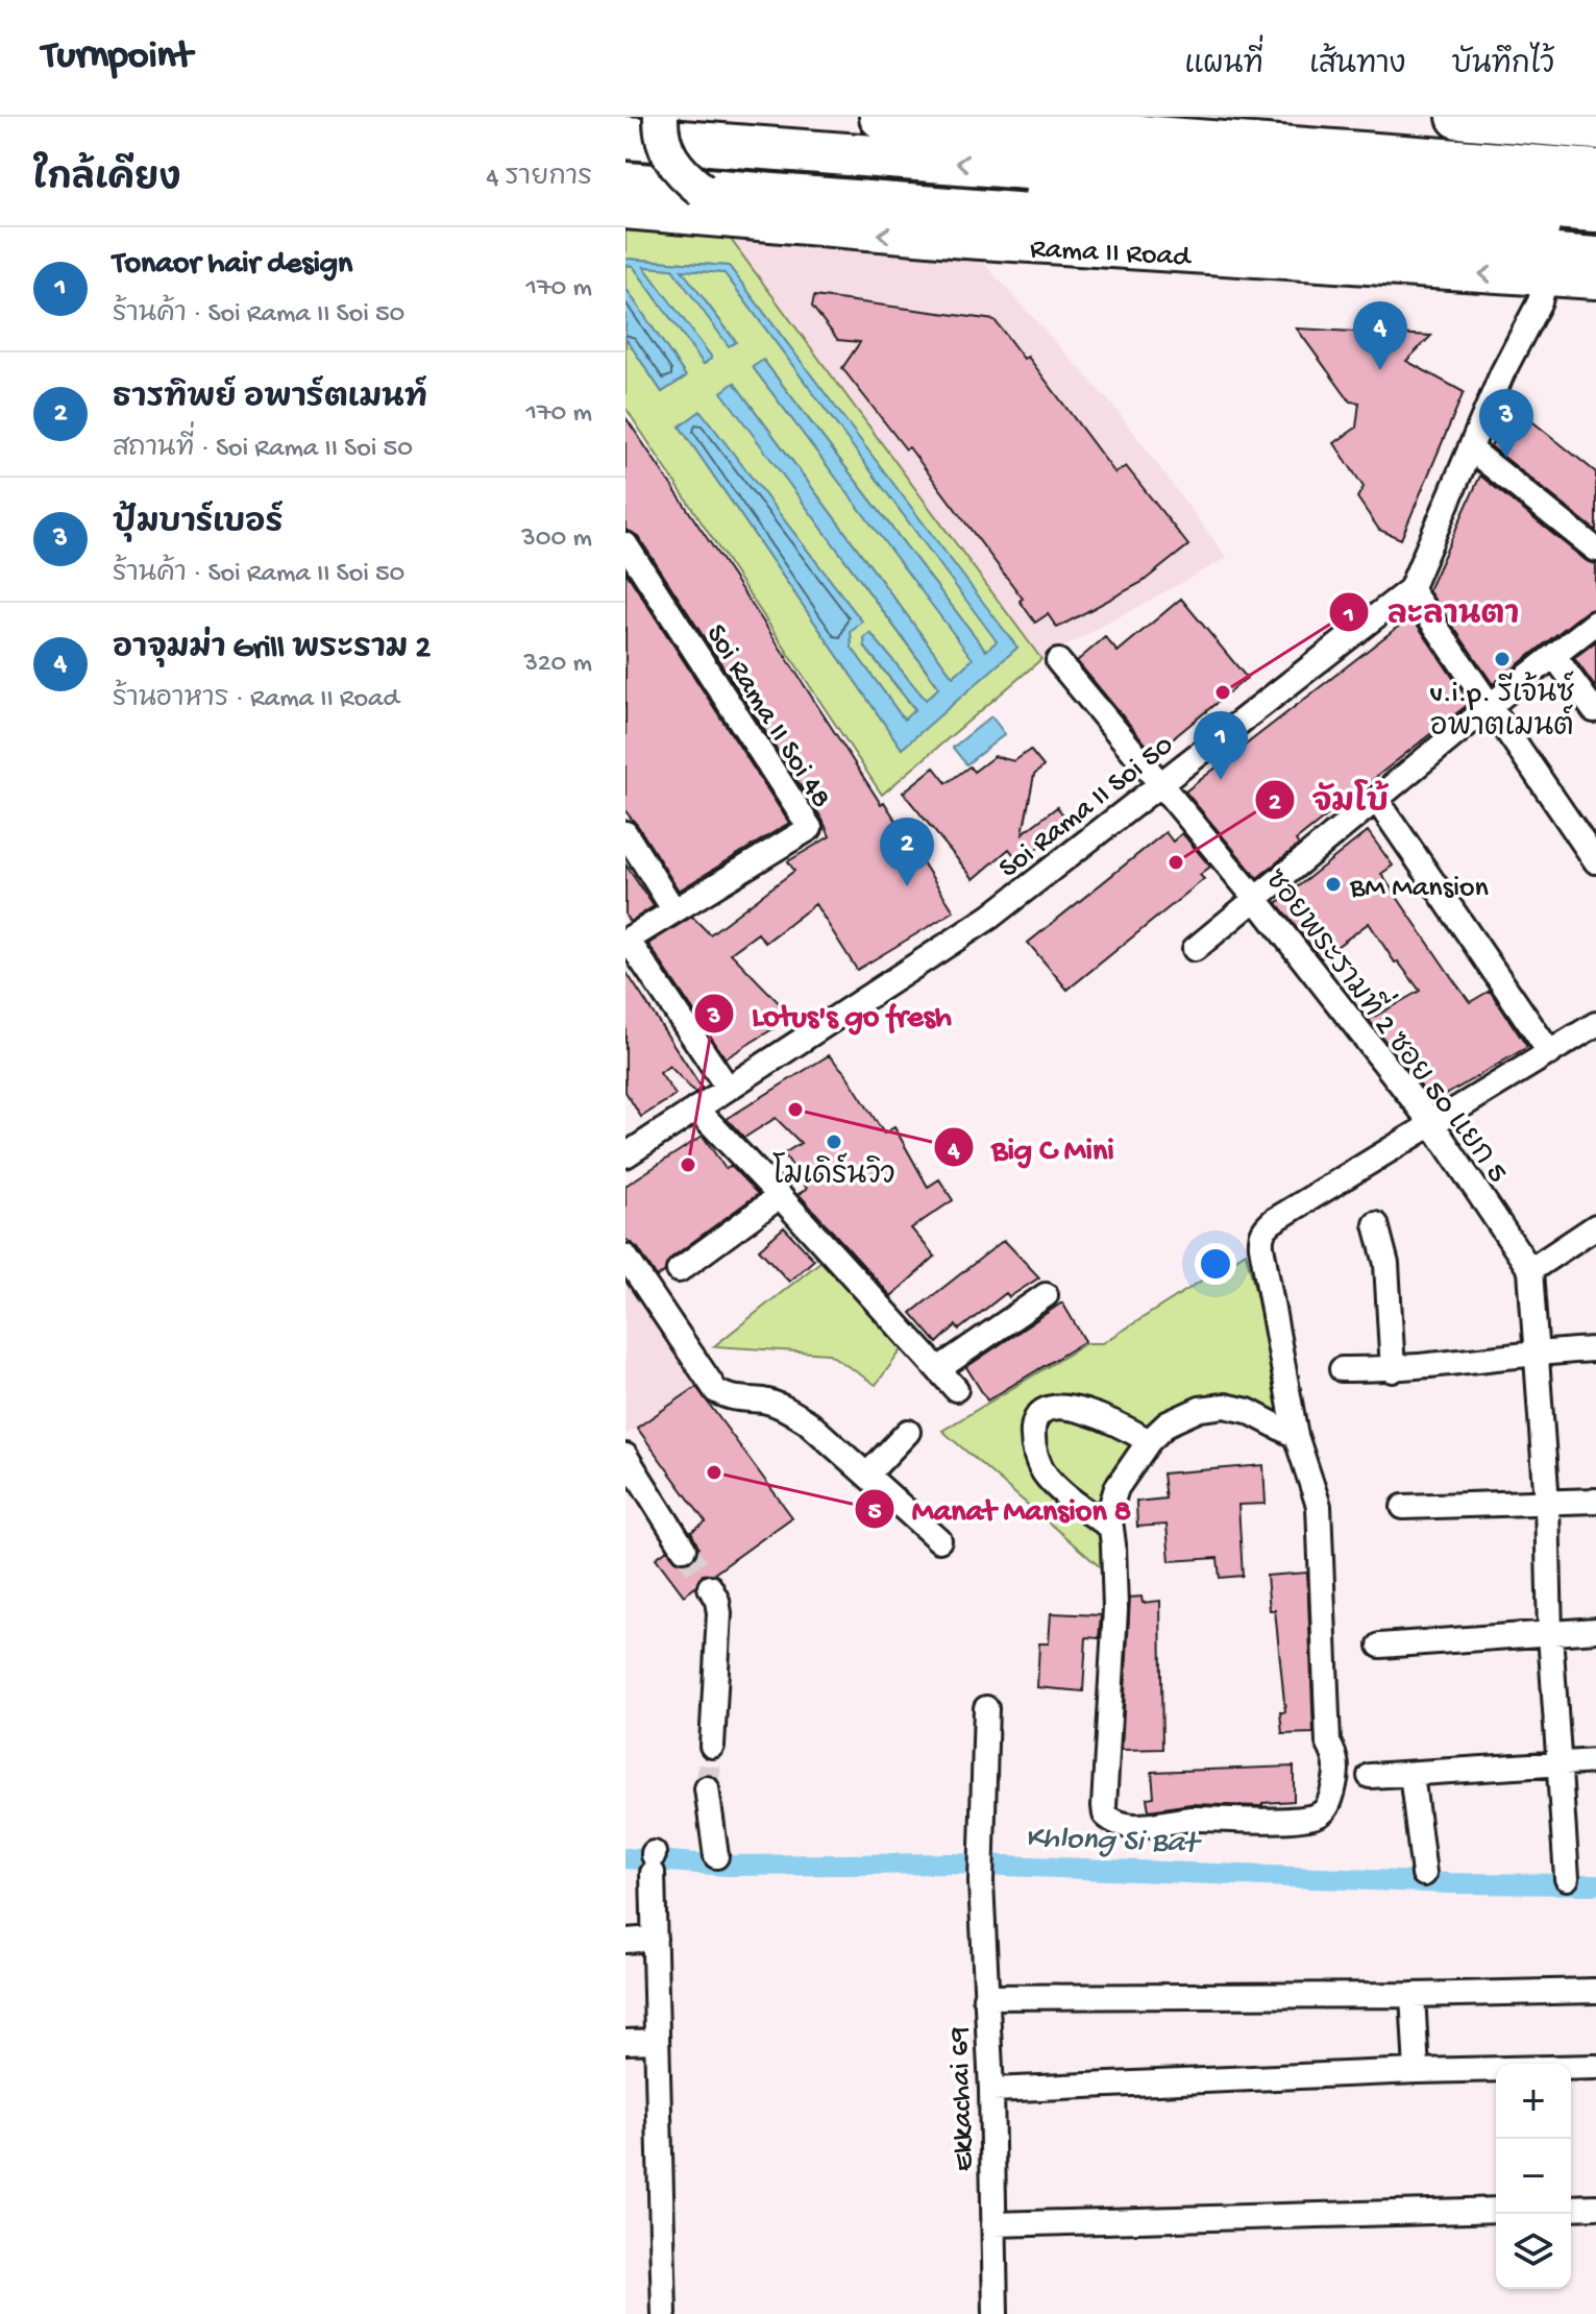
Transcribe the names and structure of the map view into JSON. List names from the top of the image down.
{
  "streets": {
    "highway": ["Rama II Road"],
    "street": [
      "Soi Rama II Soi 48",
      "Soi Rama II Soi 50",
      "ซอยพระรามที่ 2 ซอย 50 แยก 5",
      "Ekkachai 69"
    ]
  },
  "crossings": [
    ["Rama II Road", "Soi Rama II Soi 50"],
    ["Soi Rama II Soi 48", "Soi Rama II Soi 50"],
    ["Soi Rama II Soi 50", "ซอยพระรามที่ 2 ซอย 50 แยก 5"]
  ],
  "water": ["Khlong Si Bat"],
  "places": [
    "v.i.p. รีเจ้นซ์ อพาตเมนต์",
    "ละลานตา",
    "จัมโบ้",
    "BM Mansion",
    "Big C Mini",
    "โมเดิร์นวิว",
    "Lotus's go fresh",
    "Manat Mansion 8"
  ],
  "page": {
    "header": "Turnpoint",
    "nav": ["แผนที่", "เส้นทาง", "บันทึกไว้"],
    "heading": ["ใกล้เคียง", "4 รายการ"],
    "list": [
      {
        "mark": "1",
        "name": "Tonaor hair design",
        "note": "ร้านค้า · Soi Rama II Soi 50",
        "value": "170 m"
      },
      {
        "mark": "2",
        "name": "ธารทิพย์ อพาร์ตเมนท์",
        "note": "สถานที่ · Soi Rama II Soi 50",
        "value": "170 m"
      },
      {
        "mark": "3",
        "name": "ปุ้มบาร์เบอร์",
        "note": "ร้านค้า · Soi Rama II Soi 50",
        "value": "300 m"
      },
      {
        "mark": "4",
        "name": "อาจุมม่า Grill พระราม 2",
        "note": "ร้านอาหาร · Rama II Road",
        "value": "320 m"
      }
    ],
    "pins": [
      "4",
      "3",
      "1",
      "2"
    ],
    "map_buttons": ["+", "−"]
  }
}
